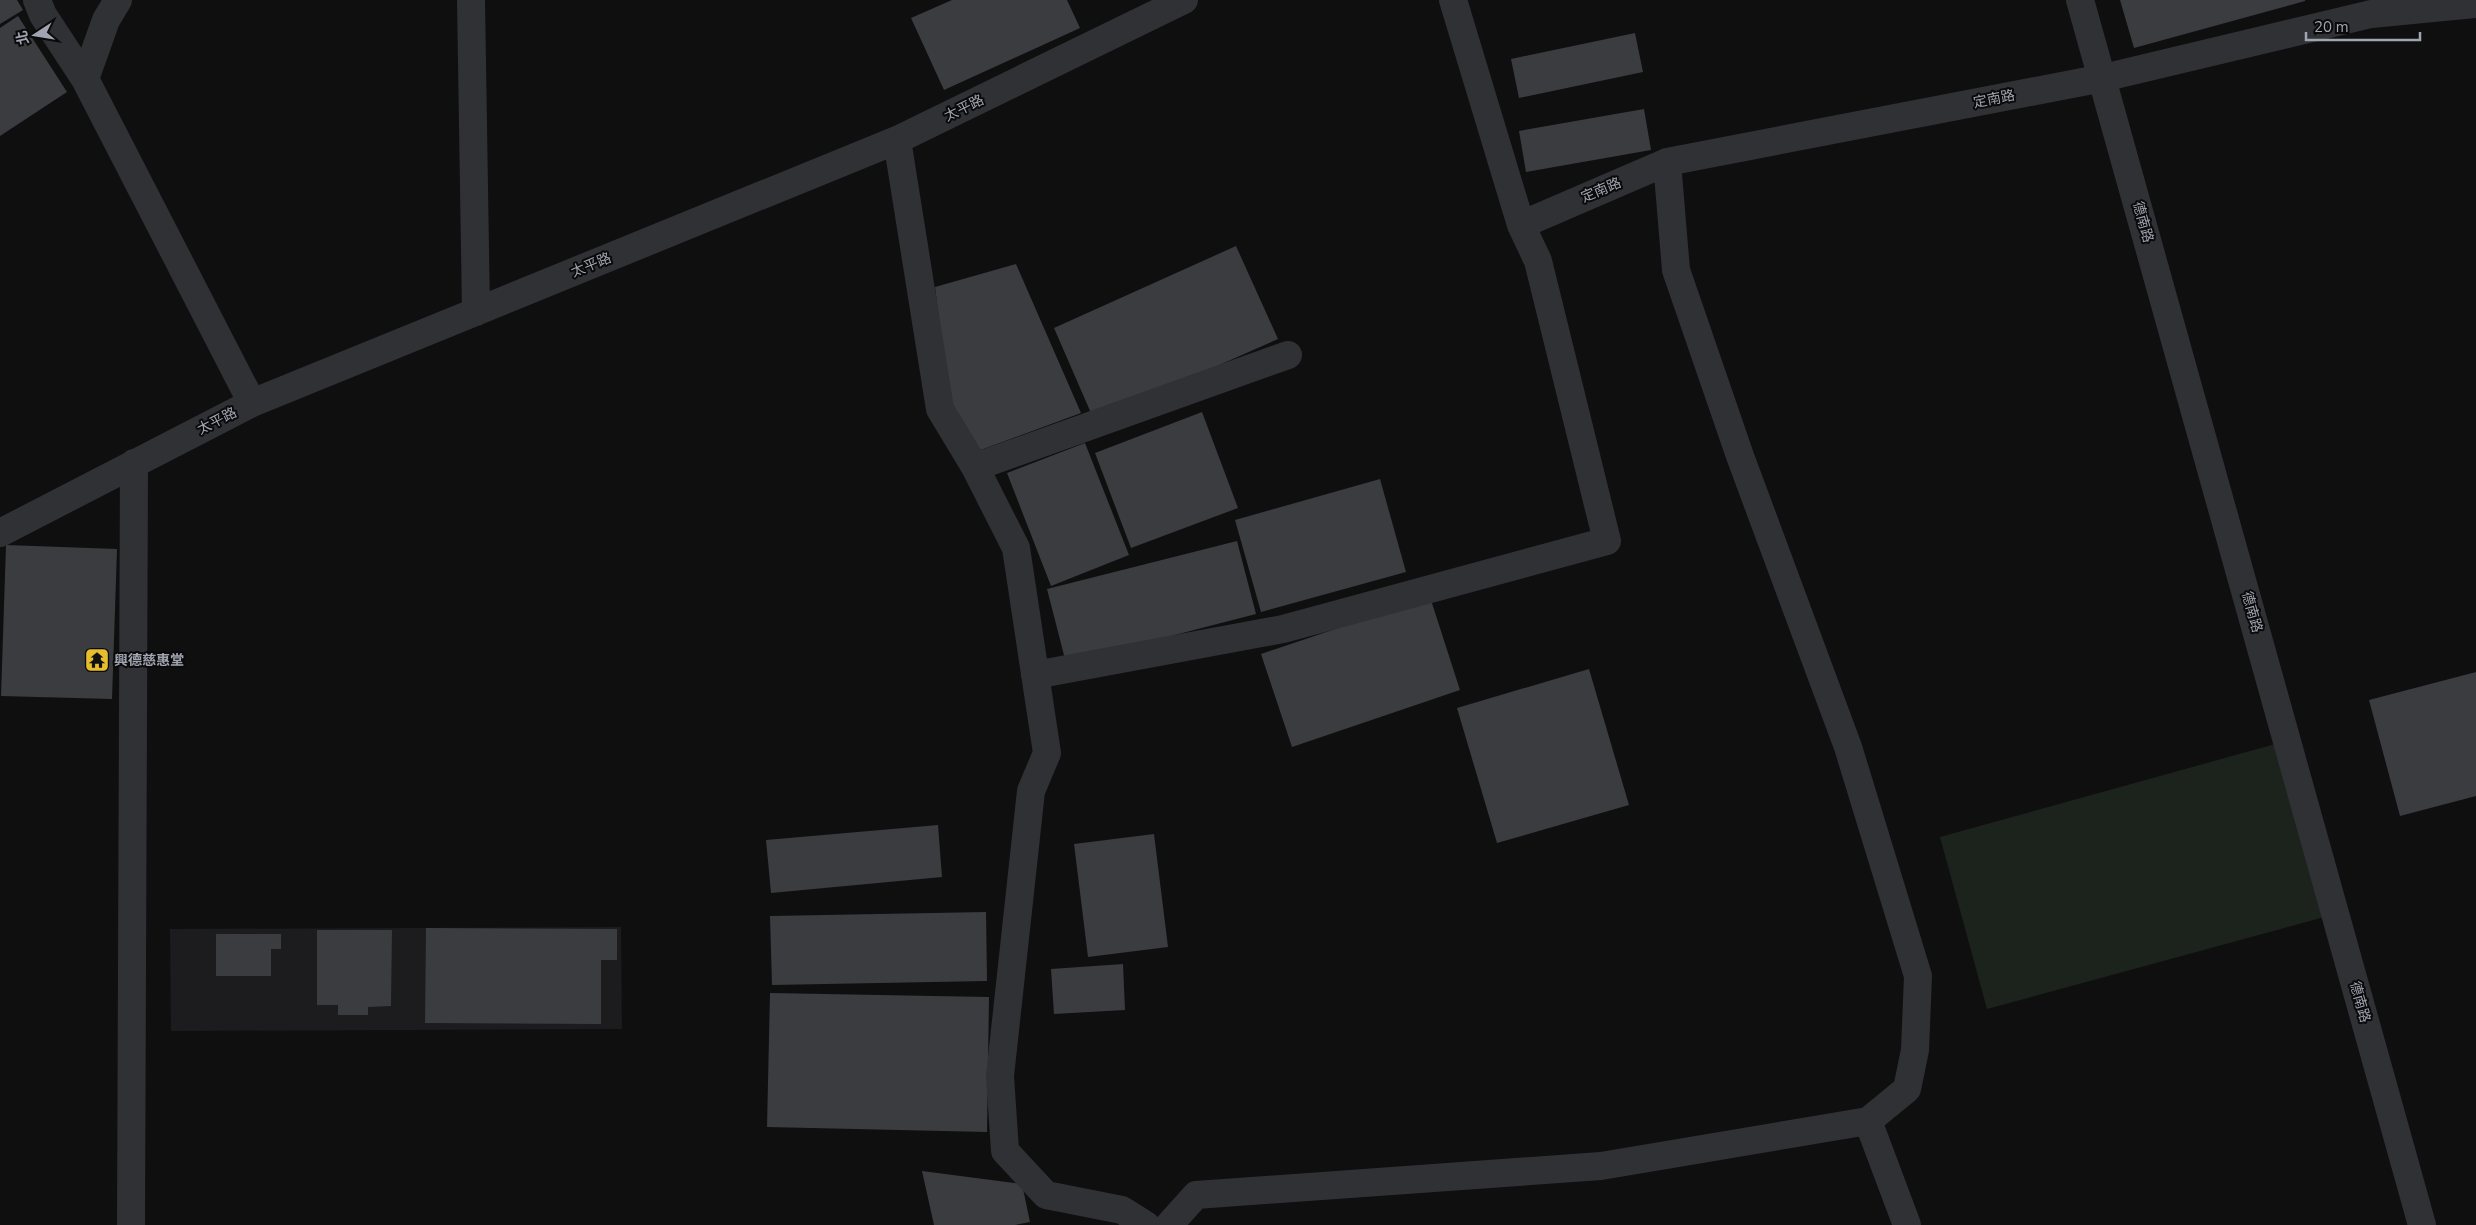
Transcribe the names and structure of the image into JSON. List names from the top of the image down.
{
  "streets": {
    "street": ["定南路", "太平路", "德南路"]
  },
  "crossings": [
    ["定南路", "德南路"]
  ],
  "places": {
    "temple": ["興德慈惠堂"]
  },
  "scale_bar": "20 m",
  "north": "left"
}
